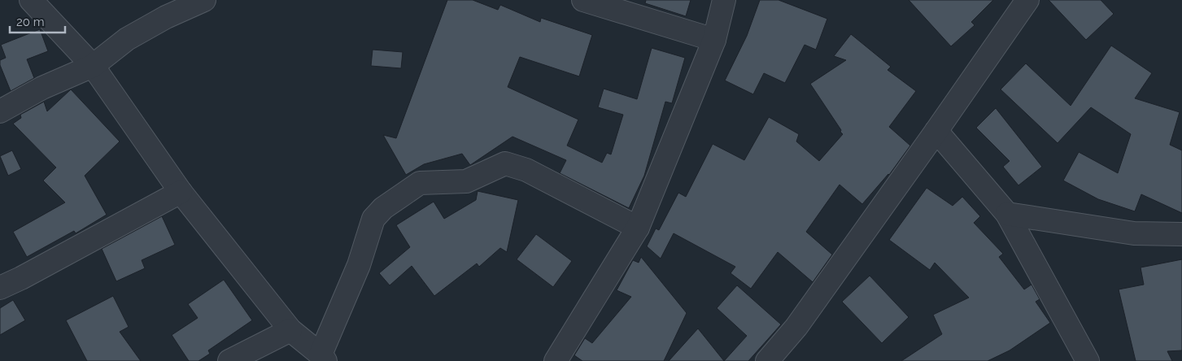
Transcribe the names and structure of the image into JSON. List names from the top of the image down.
{
  "scale_bar": "20 m"
}
